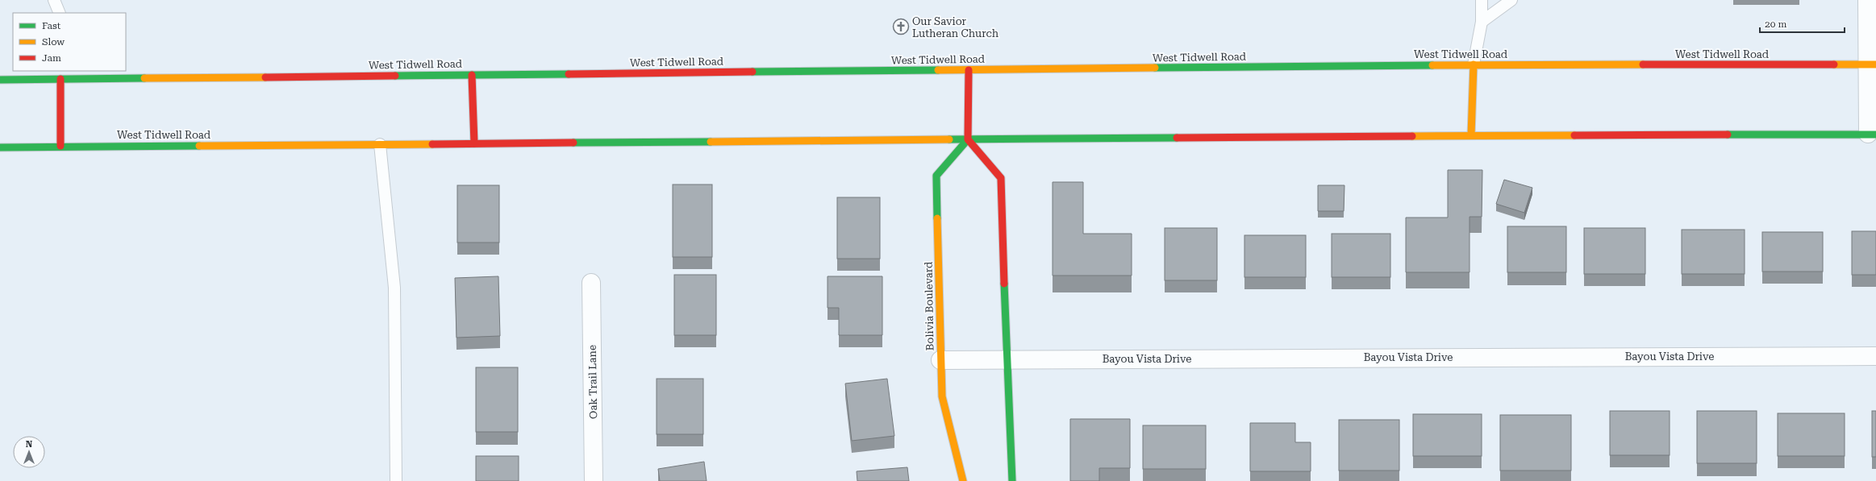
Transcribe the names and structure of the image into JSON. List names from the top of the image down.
{
  "streets": {
    "main road": ["West Tidwell Road", "Bolivia Boulevard"],
    "street": ["Bayou Vista Drive", "Oak Trail Lane"]
  },
  "crossings": [
    ["West Tidwell Road", "Bolivia Boulevard"],
    ["Bolivia Boulevard", "Bayou Vista Drive"]
  ],
  "places": {
    "church": ["Our Savior Lutheran Church"]
  },
  "legend": ["Fast", "Slow", "Jam"],
  "scale_bar": "20 m",
  "north": "top"
}
